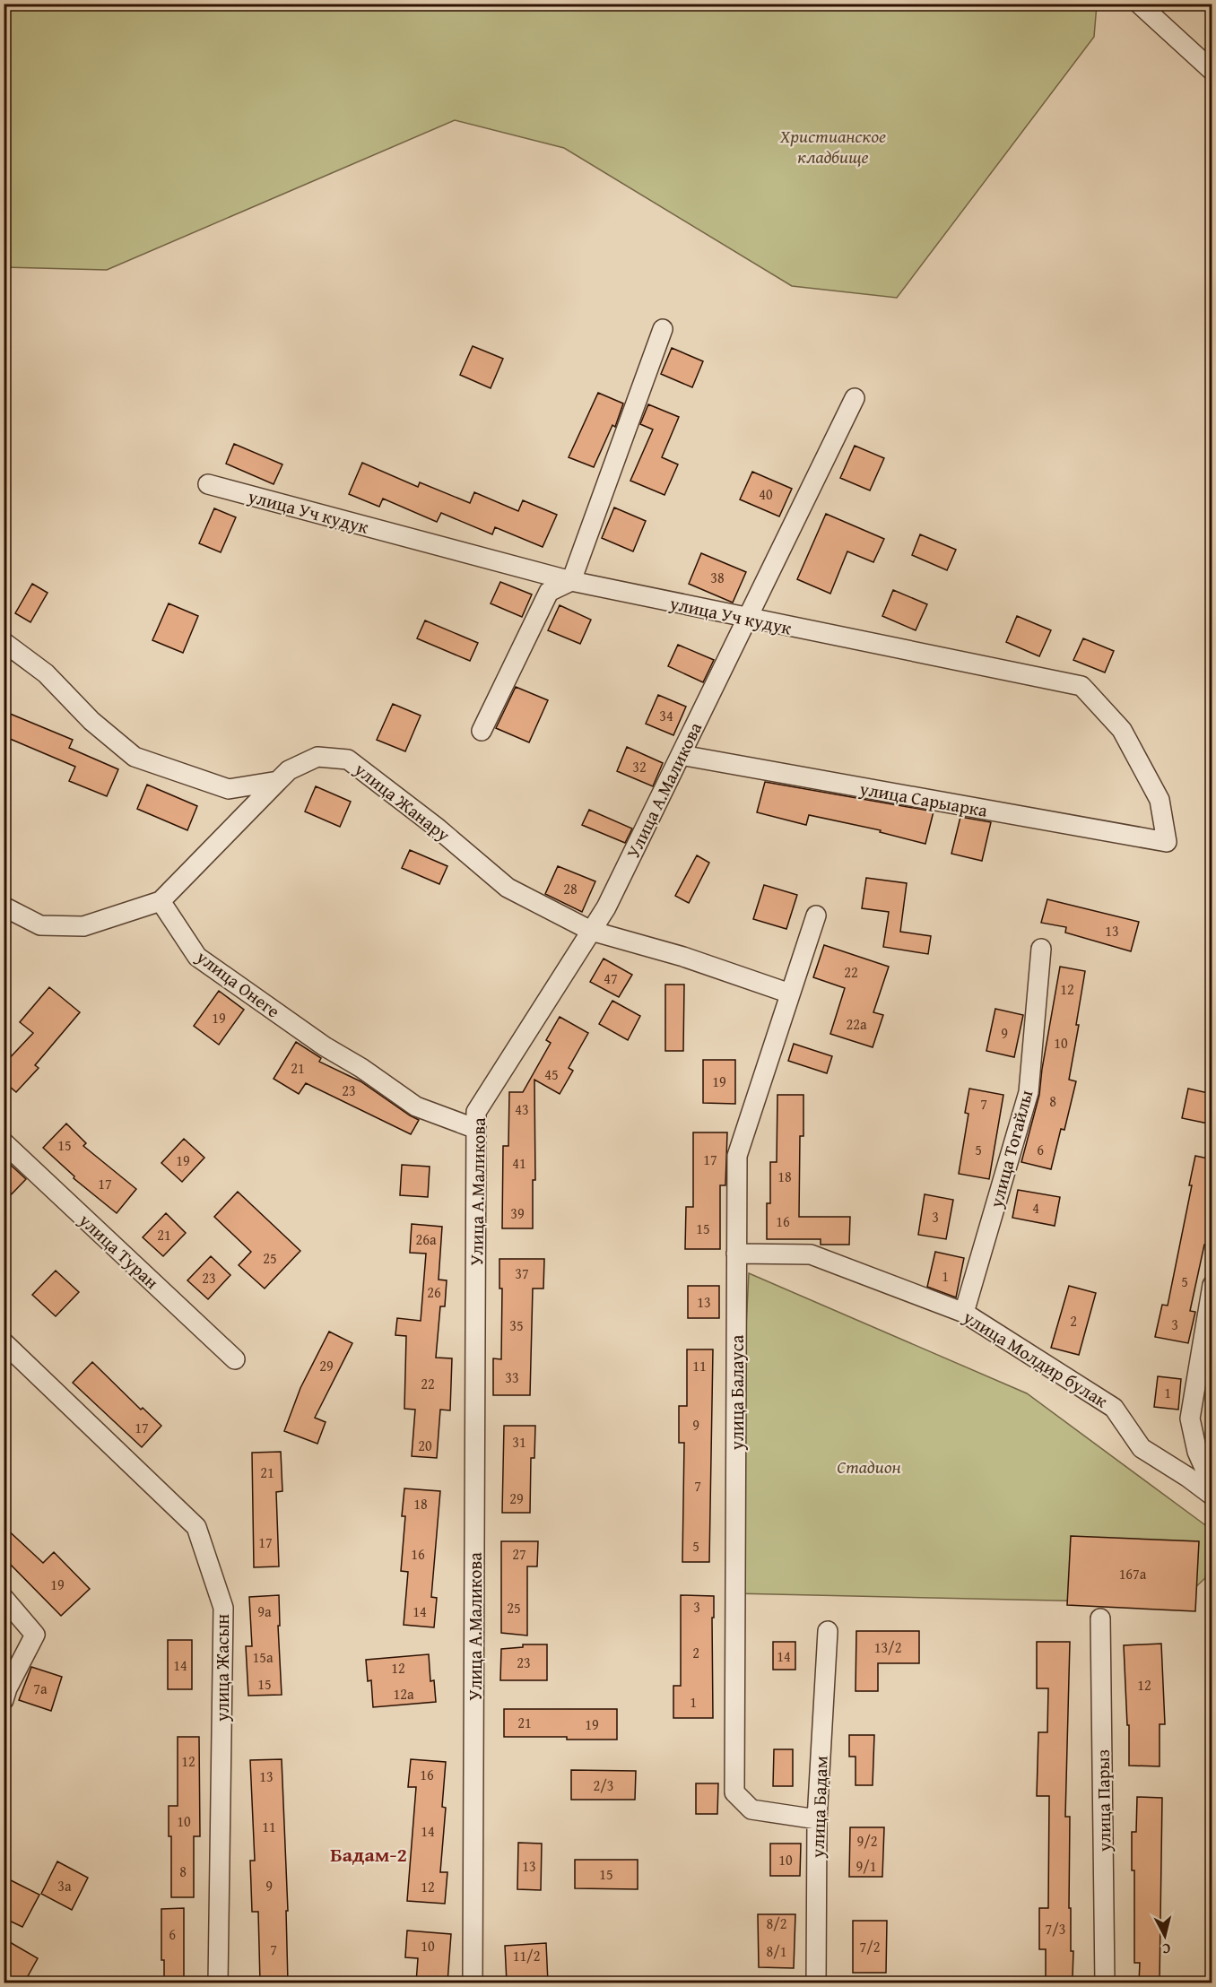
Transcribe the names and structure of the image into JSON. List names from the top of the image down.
{
  "streets": {
    "street": [
      "улица Уч кудук",
      "Улица А.Маликова",
      "улица Сарыарка",
      "улица Жанару",
      "улица Онеге",
      "улица Тогайлы",
      "улица Туран",
      "улица Молдир булак",
      "улица Балауса",
      "улица Жасын",
      "улица Парыз",
      "улица Бадам"
    ]
  },
  "crossings": [
    ["улица Уч кудук", "Улица А.Маликова"],
    ["улица Уч кудук", "улица Сарыарка"],
    ["Улица А.Маликова", "улица Сарыарка"],
    ["Улица А.Маликова", "улица Жанару"],
    ["Улица А.Маликова", "улица Онеге"],
    ["улица Жанару", "улица Балауса"],
    ["улица Тогайлы", "улица Молдир булак"],
    ["улица Молдир булак", "улица Балауса"],
    ["улица Балауса", "улица Бадам"]
  ],
  "districts": ["Бадам-2"],
  "parks": ["Христианское кладбище", "Стадион"],
  "house_numbers": [
    "40",
    "38",
    "34",
    "32",
    "28",
    "13",
    "22",
    "47",
    "12",
    "19",
    "22а",
    "9",
    "10",
    "21",
    "45",
    "19",
    "23",
    "8",
    "7",
    "43",
    "15",
    "5",
    "6",
    "17",
    "19",
    "41",
    "18",
    "17",
    "4",
    "39",
    "3",
    "16",
    "15",
    "21",
    "26а",
    "25",
    "37",
    "1",
    "23",
    "5",
    "26",
    "13",
    "2",
    "3",
    "35",
    "29",
    "11",
    "33",
    "22",
    "1",
    "9",
    "17",
    "31",
    "20",
    "21",
    "7",
    "29",
    "18",
    "17",
    "5",
    "16",
    "27",
    "167а",
    "19",
    "3",
    "25",
    "9а",
    "14",
    "13/2",
    "2",
    "14",
    "15а",
    "23",
    "14",
    "12",
    "15",
    "12",
    "7а",
    "12а",
    "1",
    "21",
    "19",
    "12",
    "16",
    "13",
    "2/3",
    "10",
    "11",
    "14",
    "9/2",
    "10",
    "13",
    "9/1",
    "8",
    "15",
    "3а",
    "9",
    "12",
    "8/2",
    "7/3",
    "6",
    "10",
    "7/2",
    "7",
    "8/1",
    "11/2"
  ],
  "north": "bottom"
}
